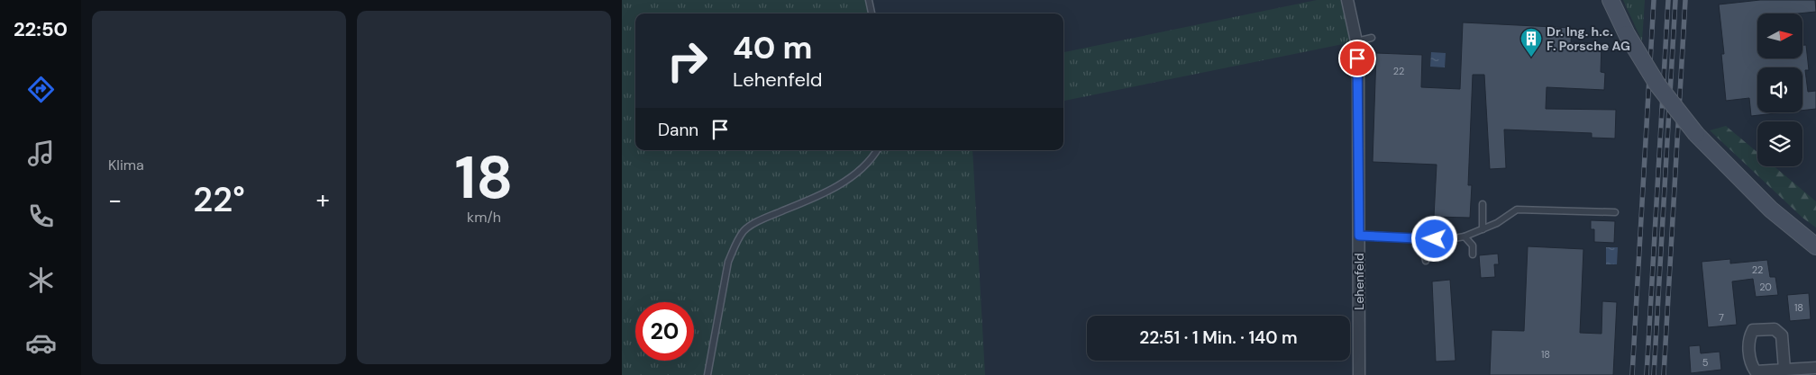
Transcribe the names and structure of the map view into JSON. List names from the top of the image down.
{
  "streets": {
    "street": ["Lehenfeld"]
  },
  "places": {
    "building": ["Dr. Ing. h.c. F. Porsche AG"]
  },
  "house_numbers": [
    "22",
    "22",
    "20",
    "18",
    "7",
    "18",
    "5"
  ],
  "north": "right",
  "page": {
    "tabs": "22:50",
    "tile": [
      "Klima",
      ["18", "km/h"]
    ],
    "turn": ["40 m", "Lehenfeld"],
    "then": "Dann",
    "heat": ["−", "22°", "+"],
    "limit": "20",
    "trip": "22:51 · 1 Min. · 140 m"
  }
}
